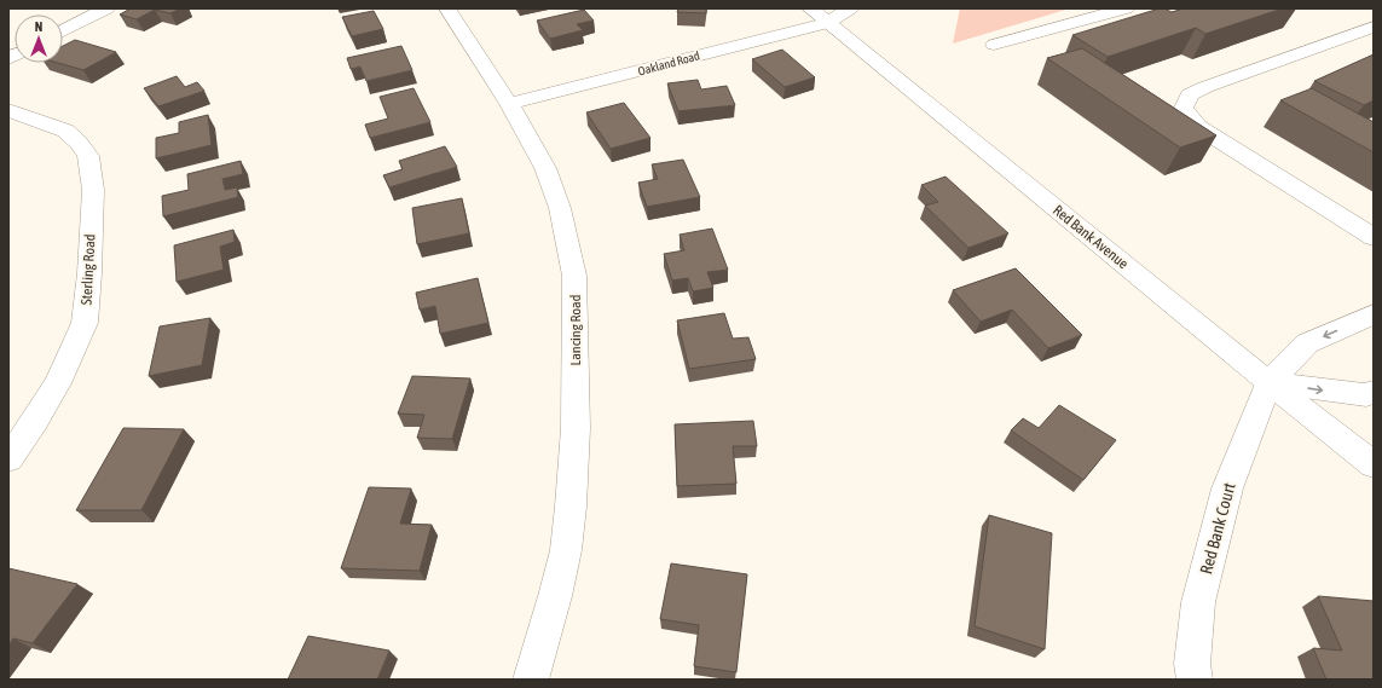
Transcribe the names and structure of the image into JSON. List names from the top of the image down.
{
  "streets": {
    "street": [
      "Oakland Road",
      "Red Bank Avenue",
      "Sterling Road",
      "Lancing Road",
      "Red Bank Court"
    ]
  },
  "crossings": [
    ["Oakland Road", "Red Bank Avenue"],
    ["Oakland Road", "Lancing Road"],
    ["Red Bank Avenue", "Red Bank Court"]
  ],
  "north": "top"
}
